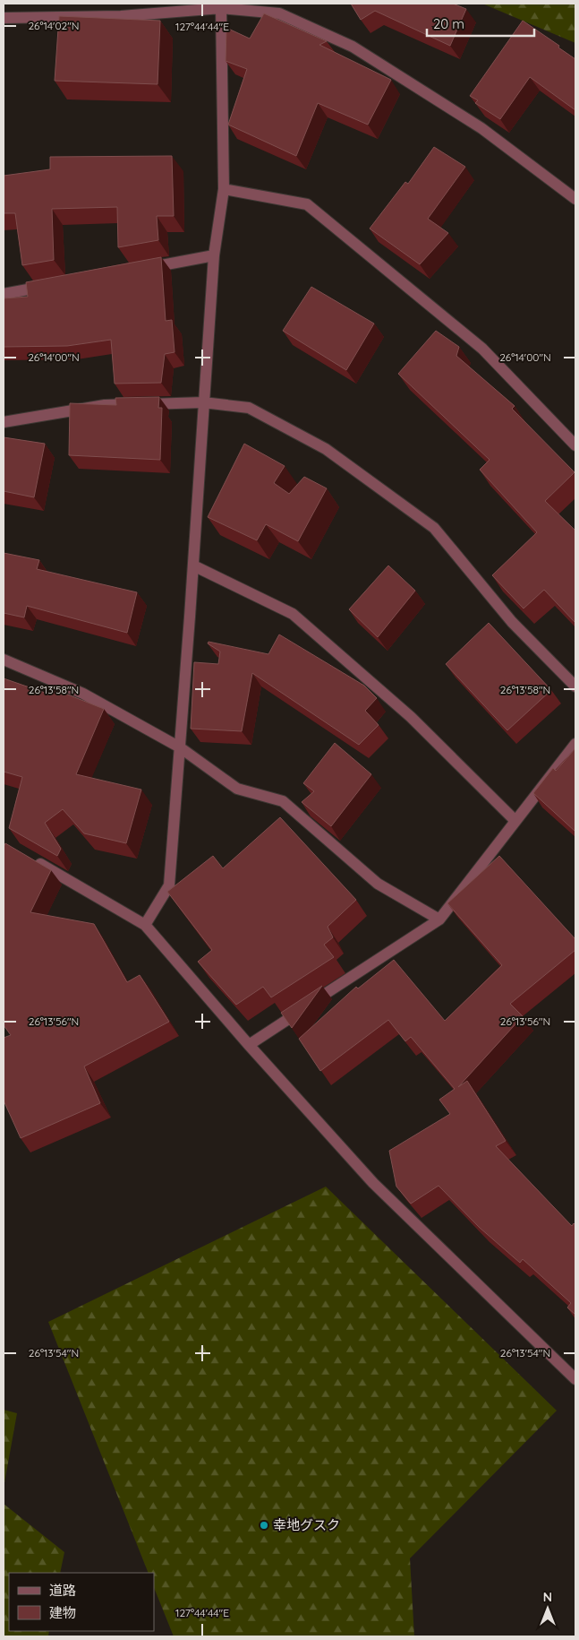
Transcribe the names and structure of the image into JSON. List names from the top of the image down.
{
  "places": ["幸地グスク"],
  "legend": ["道路", "建物"],
  "scale_bar": "20 m",
  "north": "top",
  "coordinates": [
    "26°14'02\"N",
    "127°44'44\"E",
    "26°14'00\"N",
    "26°13'58\"N",
    "26°13'56\"N",
    "26°13'54\"N"
  ]
}
